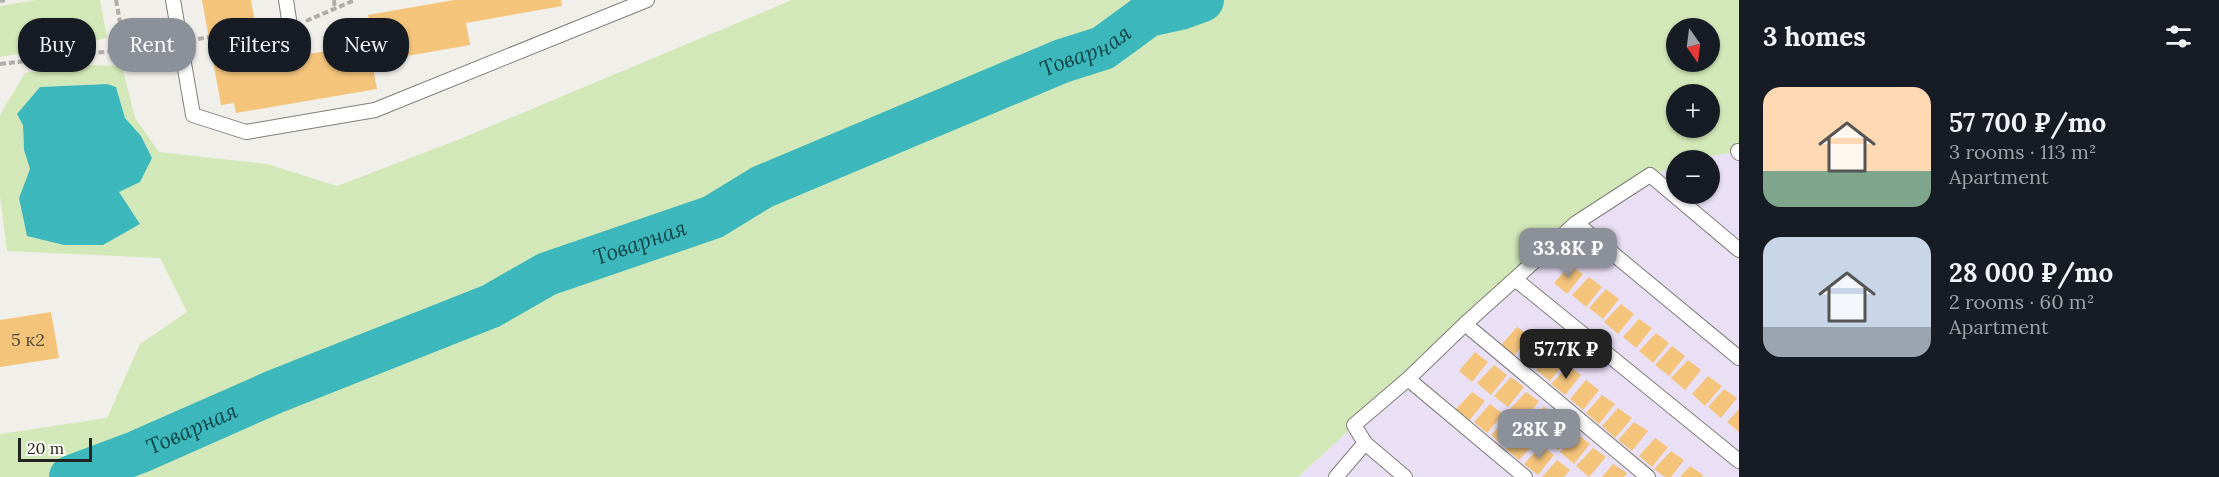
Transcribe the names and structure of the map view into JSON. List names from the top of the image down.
{
  "water": ["Товарная"],
  "house_numbers": ["5 к2"],
  "scale_bar": "20 m",
  "north": "bottom",
  "page": {
    "heading": "3 homes",
    "map_buttons": ["+", "−"],
    "chip": [
      "Buy",
      "Rent",
      "Filters",
      "New"
    ],
    "list": [
      {
        "name": "57 700 ₽/mo",
        "note": "3 rooms · 113 m² · Apartment"
      },
      {
        "name": "28 000 ₽/mo",
        "note": "2 rooms · 60 m² · Apartment"
      }
    ],
    "price": ["33.8K ₽", "57.7K ₽", "28K ₽"],
    "scale": "20 m"
  }
}
